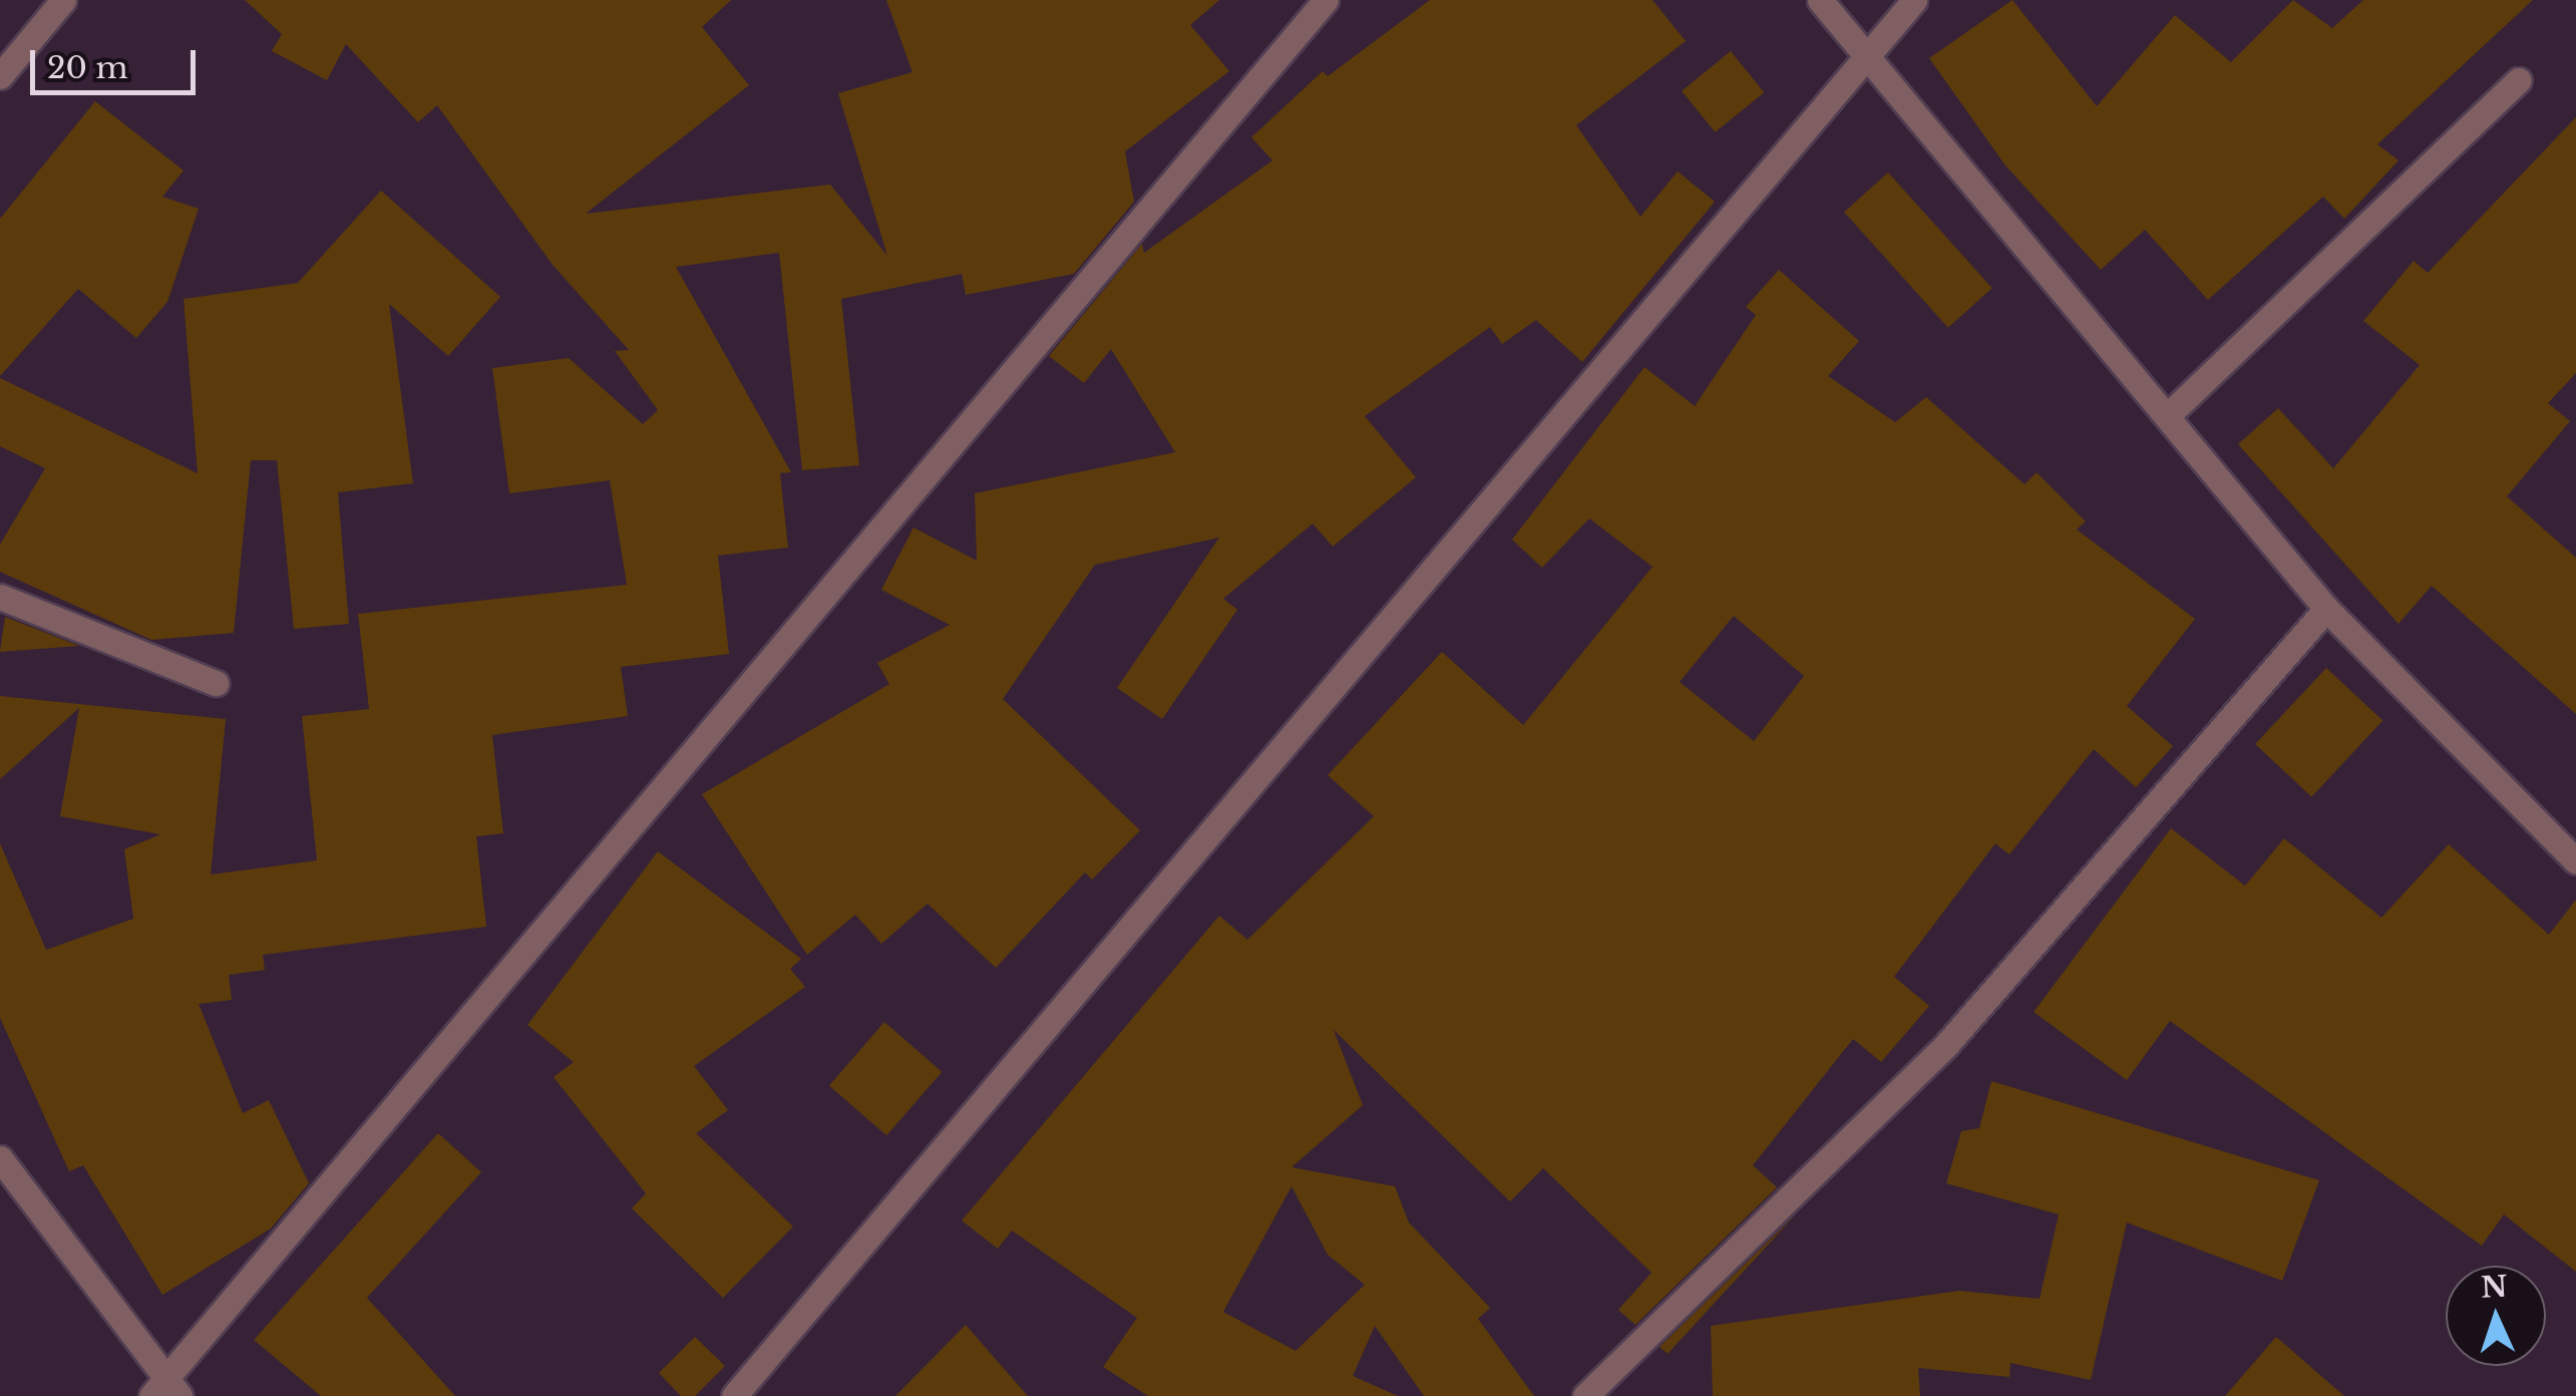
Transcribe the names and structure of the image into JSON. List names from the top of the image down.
{
  "scale_bar": "20 m",
  "north": "top"
}
